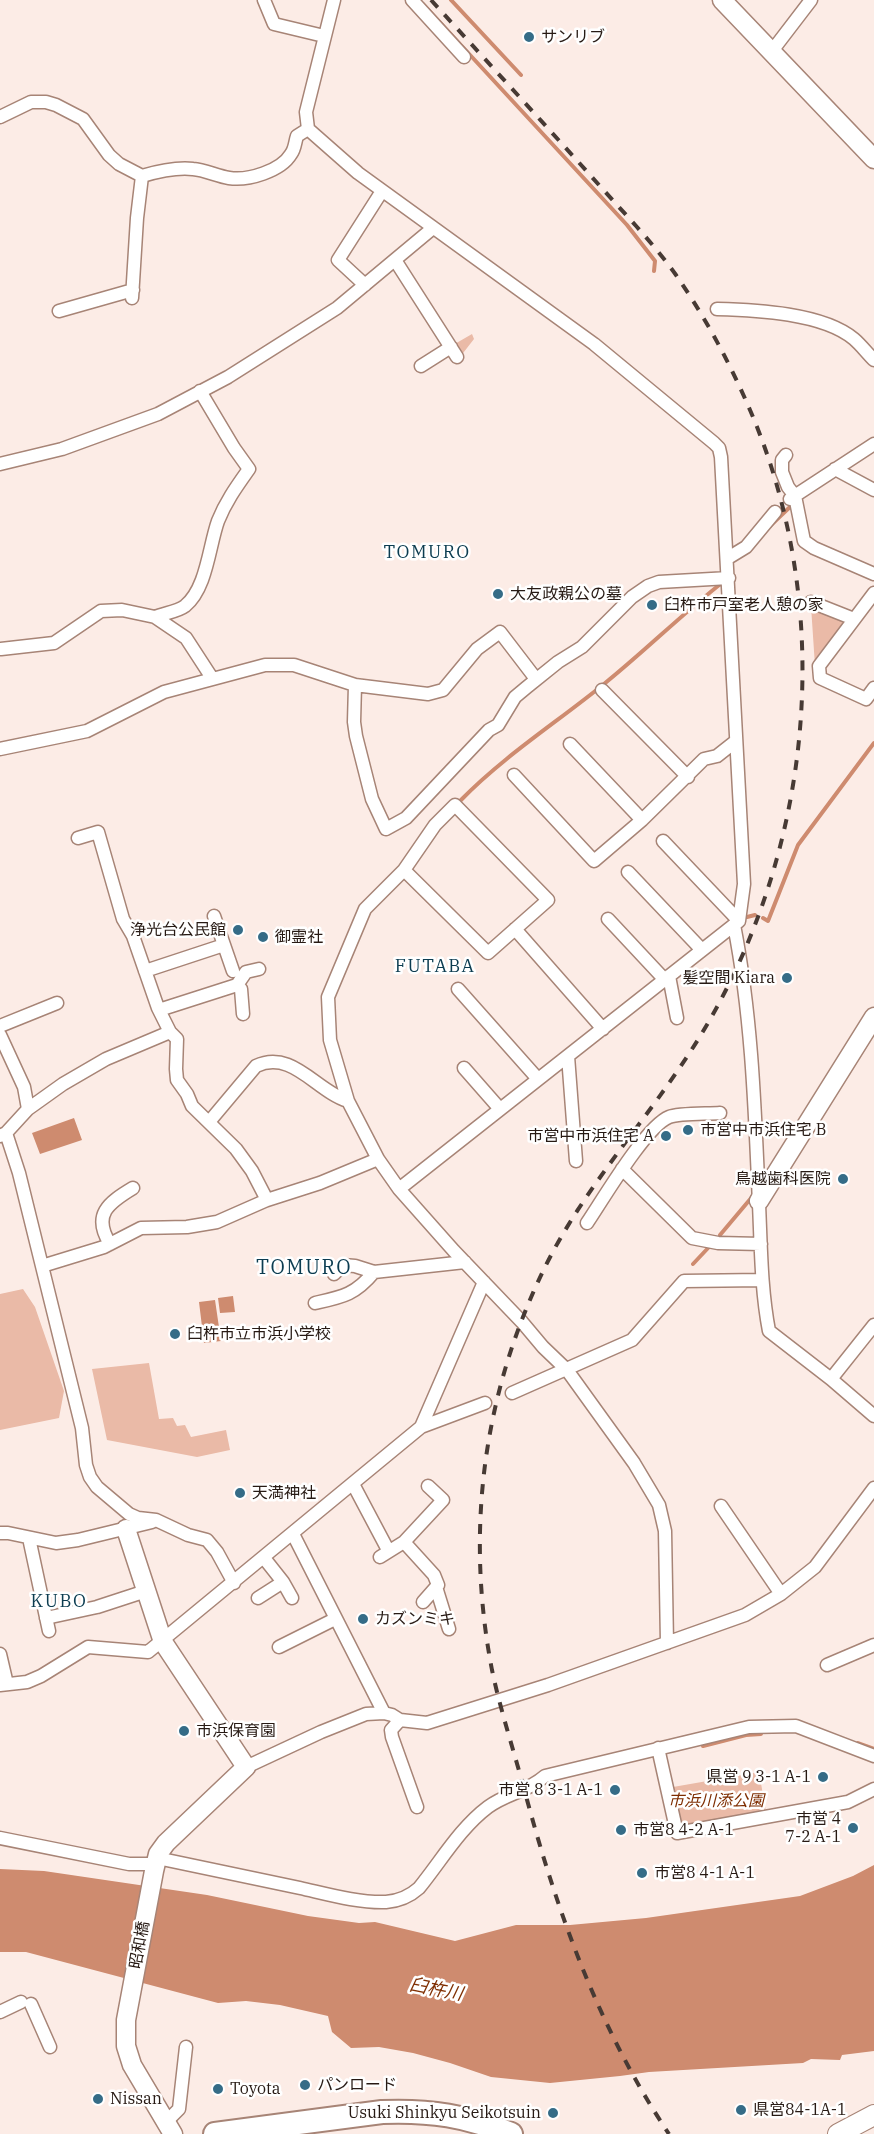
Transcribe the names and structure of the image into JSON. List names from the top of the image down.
{
  "streets": {
    "street": ["昭和橋"]
  },
  "districts": [
    "TOMURO",
    "FUTABA",
    "TOMURO",
    "KUBO"
  ],
  "water": ["臼杵川"],
  "parks": ["市浜川添公園"],
  "places": [
    "サンリブ",
    "大友政親公の墓",
    "臼杵市戸室老人憩の家",
    "浄光台公民館",
    "御霊社",
    "髪空間 Kiara",
    "市営中市浜住宅 B",
    "市営中市浜住宅 A",
    "鳥越歯科医院",
    "臼杵市立市浜小学校",
    "天満神社",
    "カズンミキ",
    "市浜保育園",
    "県営 9 3-1 A-1",
    "市営 8 3-1 A-1",
    "市営 4 7-2 A-1",
    "市営8 4-2 A-1",
    "市営8 4-1 A-1",
    "パンロード",
    "Toyota",
    "Nissan",
    "県営84-1A-1",
    "Usuki Shinkyu Seikotsuin"
  ]
}
